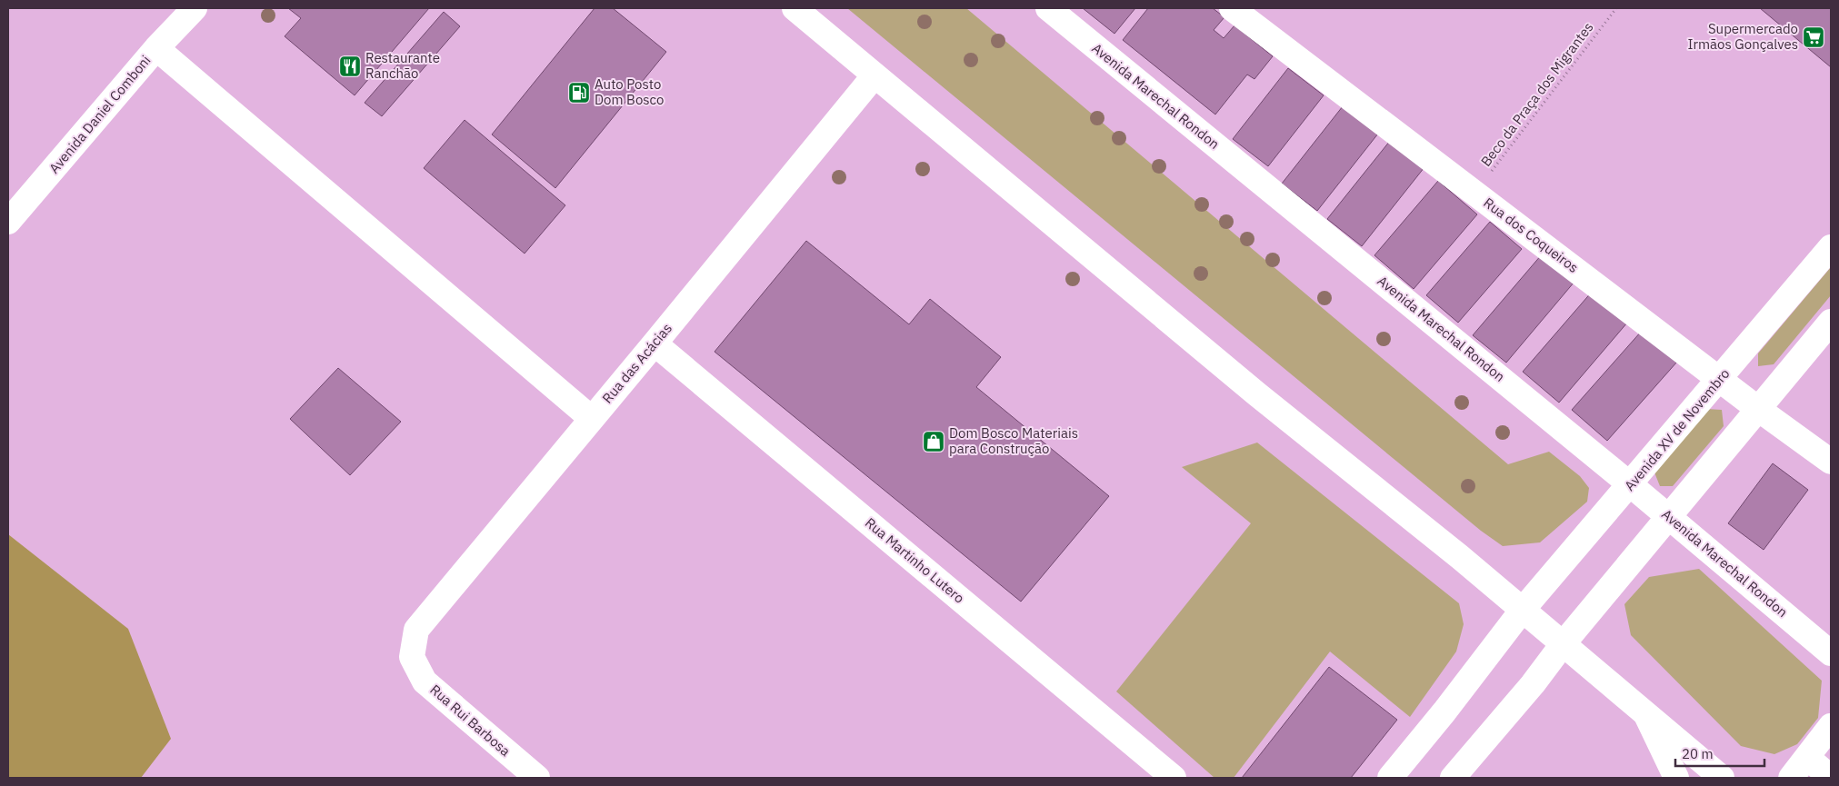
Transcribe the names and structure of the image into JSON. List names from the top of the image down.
{
  "streets": {
    "main road": [
      "Avenida Marechal Rondon",
      "Avenida Daniel Comboni",
      "Rua dos Coqueiros",
      "Rua das Acácias",
      "Avenida XV de Novembro",
      "Rua Martinho Lutero",
      "Rua Rui Barbosa"
    ],
    "path": ["Beco da Praça dos Migrantes"]
  },
  "crossings": [
    ["Beco da Praça dos Migrantes", "Rua dos Coqueiros"],
    ["Avenida Marechal Rondon", "Avenida XV de Novembro"],
    ["Rua dos Coqueiros", "Avenida XV de Novembro"],
    ["Rua das Acácias", "Rua Martinho Lutero"],
    ["Rua das Acácias", "Rua Rui Barbosa"]
  ],
  "places": {
    "supermarket": ["Supermercado Irmãos Gonçalves"],
    "restaurant": ["Restaurante Ranchão"],
    "fuel station": ["Auto Posto Dom Bosco"],
    "shop": ["Dom Bosco Materiais para Construção"]
  },
  "scale_bar": "20 m"
}
